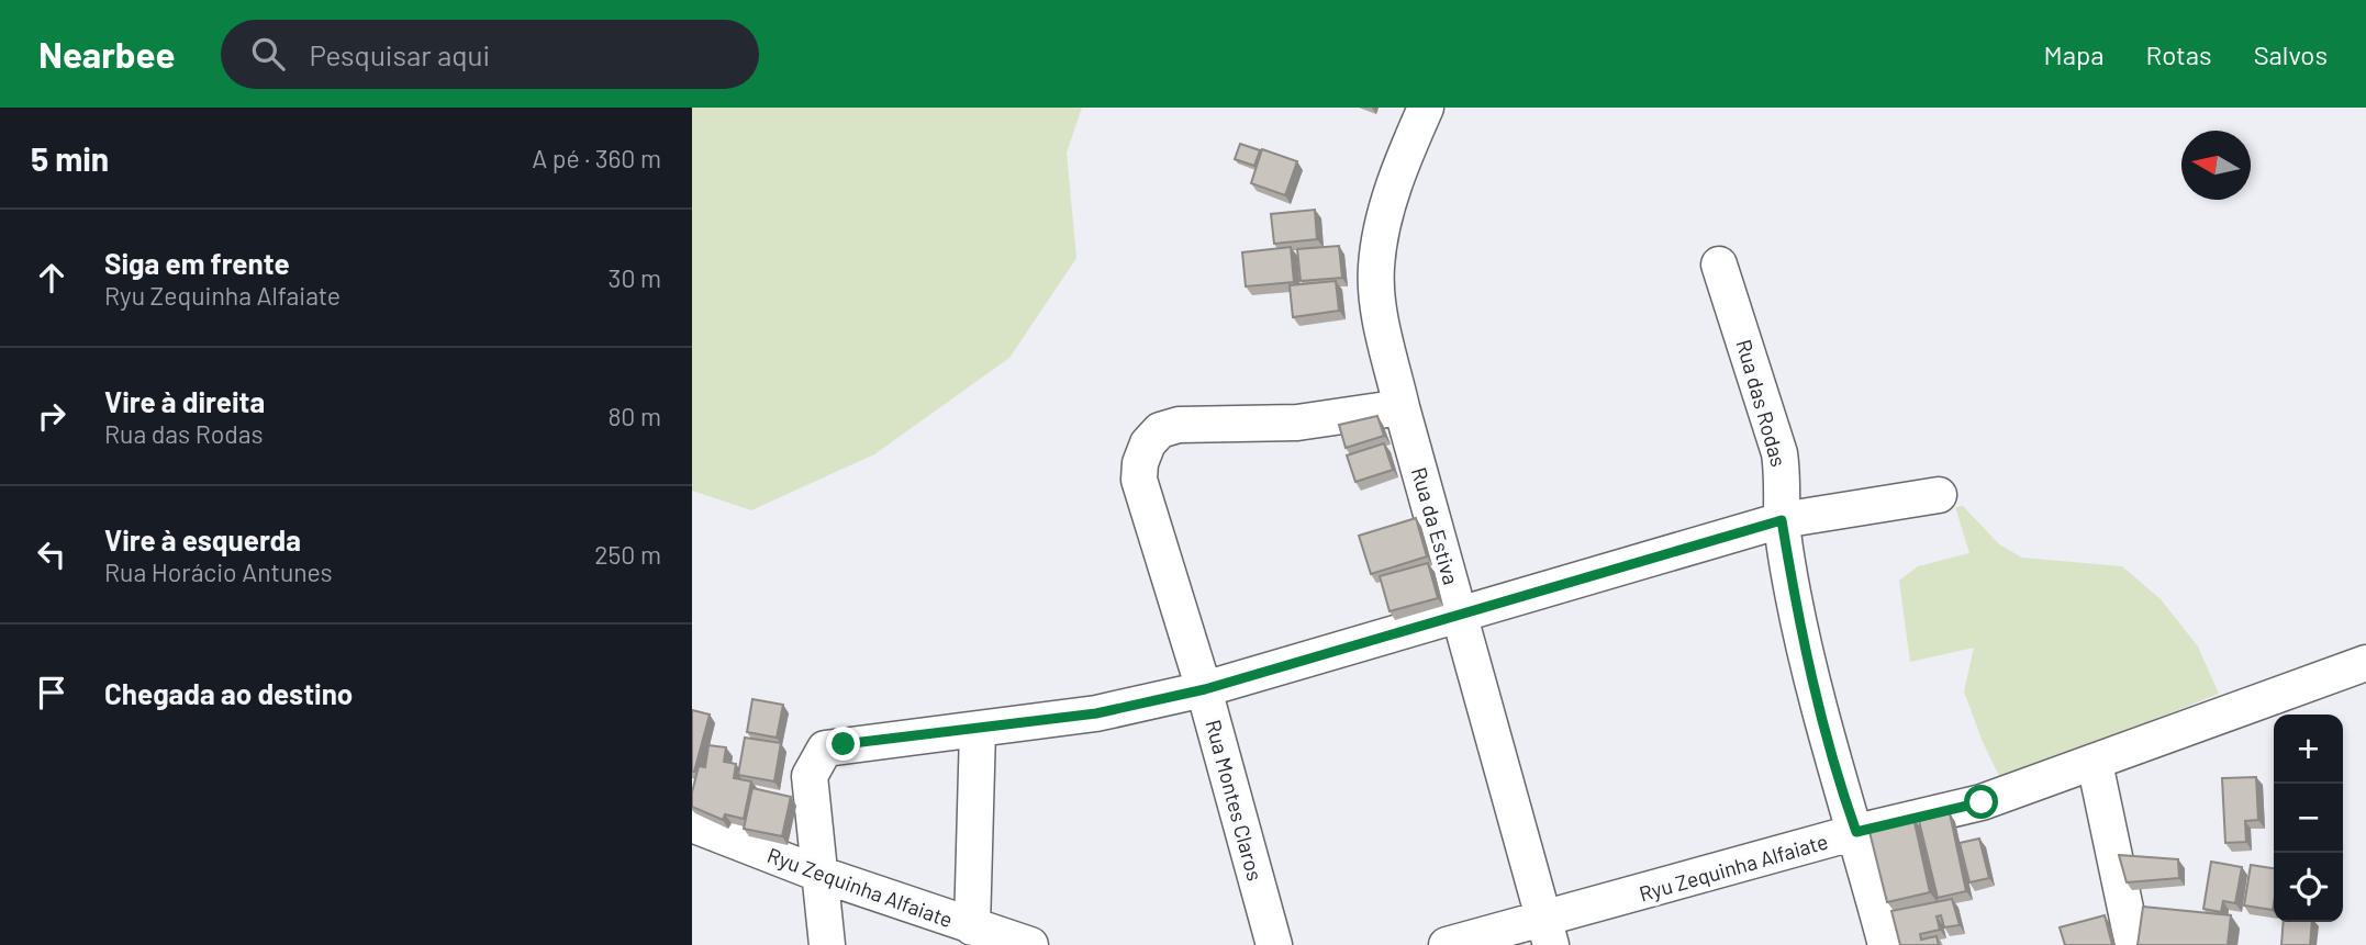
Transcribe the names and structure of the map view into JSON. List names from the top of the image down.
{
  "streets": {
    "street": [
      "Rua das Rodas",
      "Rua da Estiva",
      "Rua Montes Claros",
      "Ryu Zequinha Alfaiate"
    ]
  },
  "crossings": [
    ["Rua das Rodas", "Ryu Zequinha Alfaiate"],
    ["Rua da Estiva", "Rua Montes Claros"],
    ["Rua da Estiva", "Ryu Zequinha Alfaiate"]
  ],
  "north": "left",
  "page": {
    "header": "Nearbee",
    "search": "Pesquisar aqui",
    "nav": ["Mapa", "Rotas", "Salvos"],
    "heading": ["5 min", "A pé · 360 m"],
    "list": [
      ["Siga em frente", "Ryu Zequinha Alfaiate", "30 m"],
      ["Vire à direita", "Rua das Rodas", "80 m"],
      ["Vire à esquerda", "Rua Horácio Antunes", "250 m"],
      "Chegada ao destino"
    ],
    "map_buttons": ["+", "−"]
  }
}
